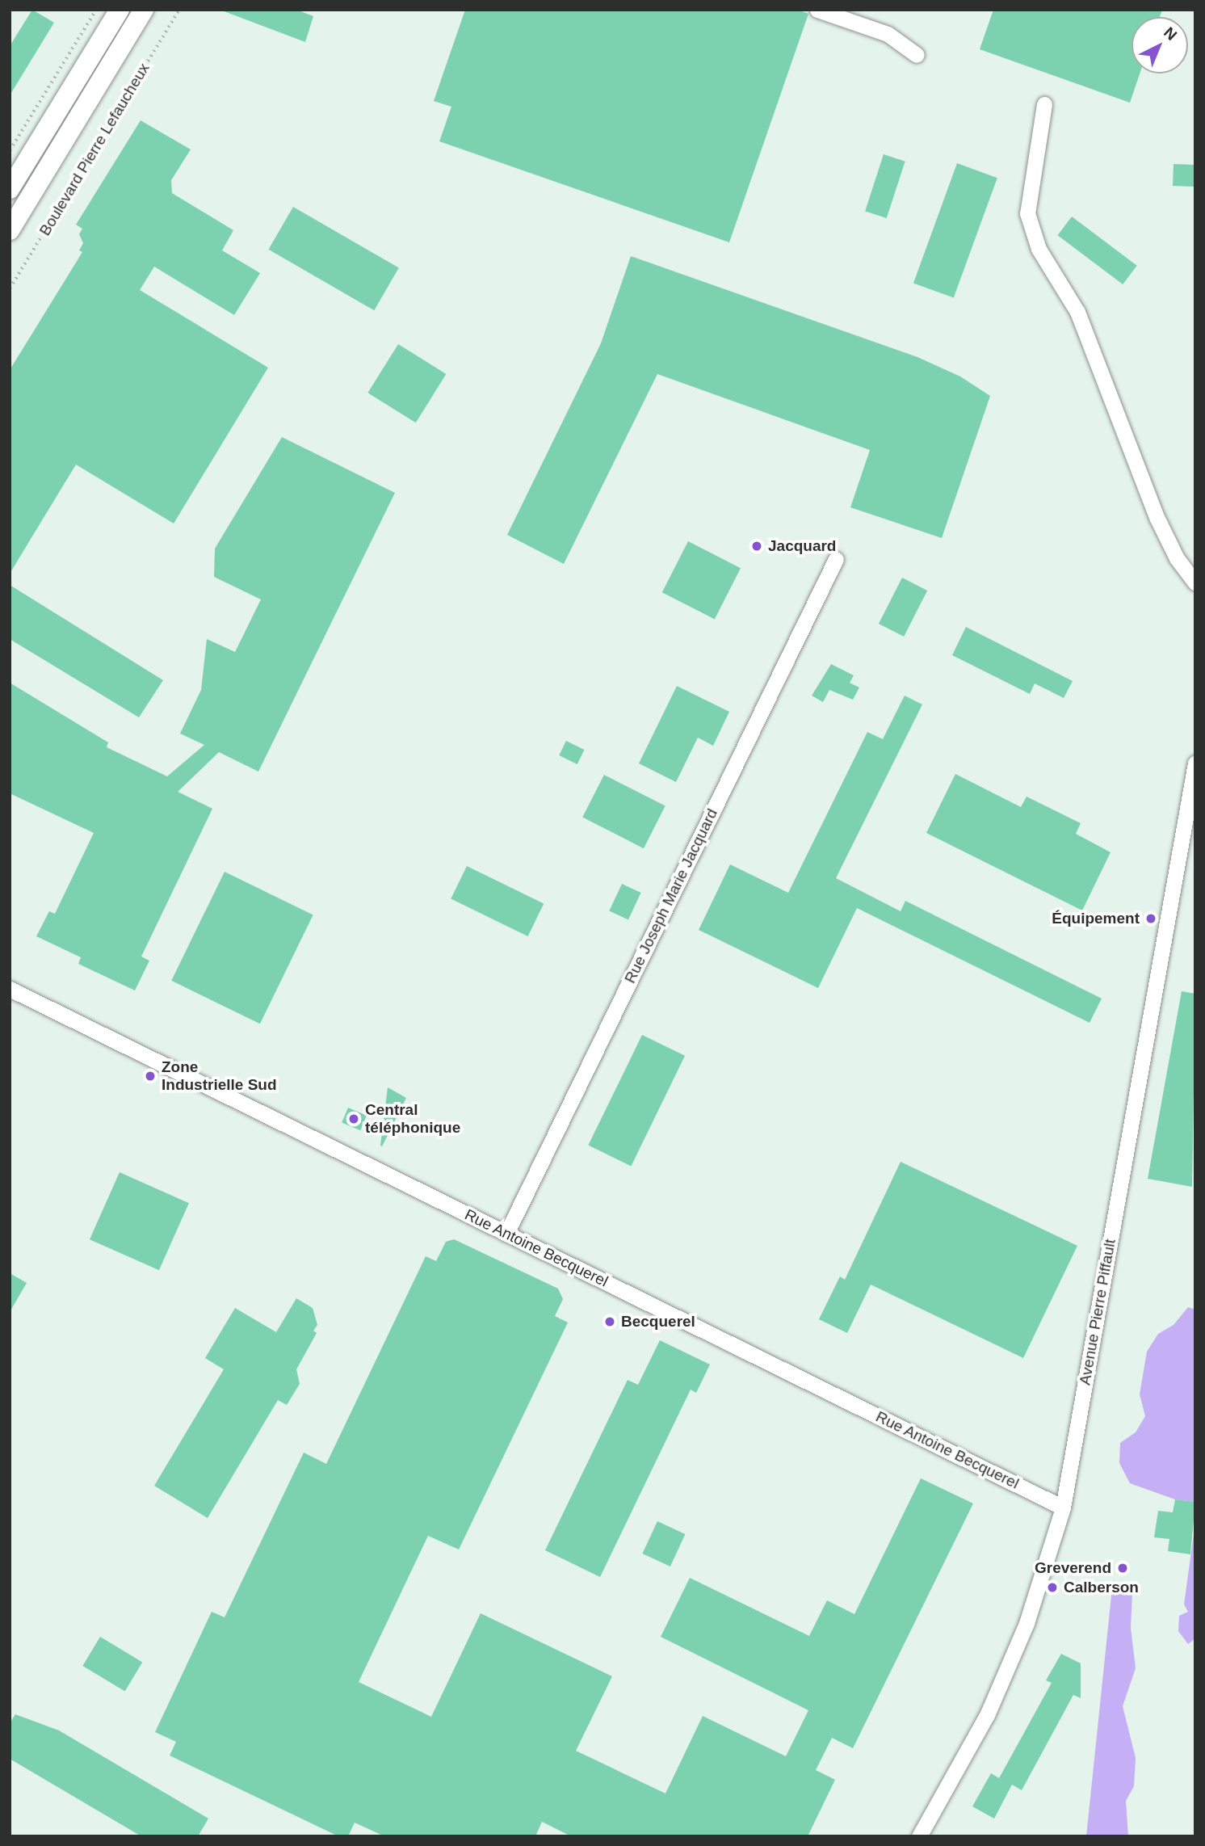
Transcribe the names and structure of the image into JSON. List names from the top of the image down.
{
  "streets": {
    "main road": ["Boulevard Pierre Lefaucheux"],
    "street": ["Rue Joseph Marie Jacquard", "Rue Antoine Becquerel", "Avenue Pierre Piffault"]
  },
  "crossings": [
    ["Rue Joseph Marie Jacquard", "Rue Antoine Becquerel"],
    ["Rue Antoine Becquerel", "Avenue Pierre Piffault"]
  ],
  "places": [
    "Jacquard",
    "Équipement",
    "Zone Industrielle Sud",
    "Central téléphonique",
    "Becquerel",
    "Greverend",
    "Calberson"
  ],
  "north": "top right"
}
